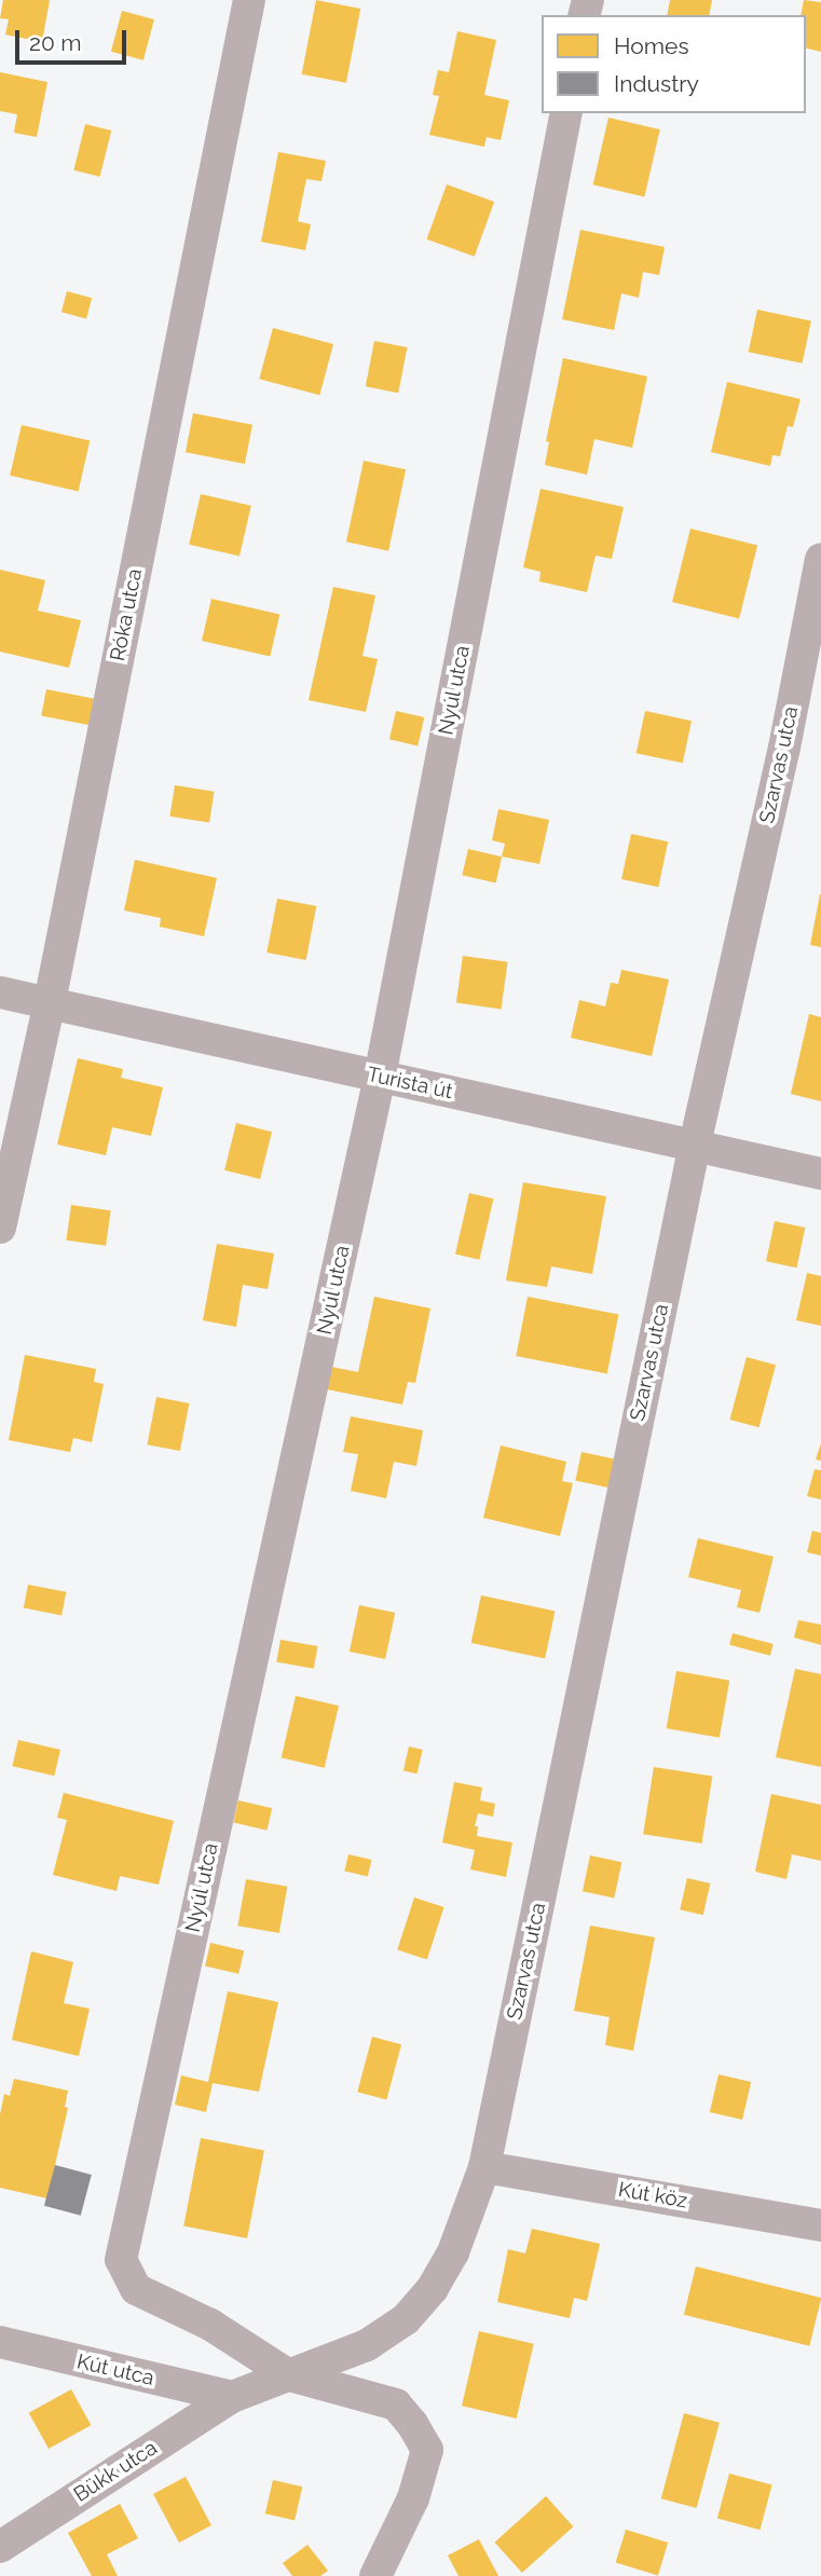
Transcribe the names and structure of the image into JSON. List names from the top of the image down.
{
  "streets": {
    "street": [
      "Róka utca",
      "Nyúl utca",
      "Szarvas utca",
      "Turista út",
      "Kút köz",
      "Kút utca",
      "Bükk utca"
    ]
  },
  "crossings": [
    ["Róka utca", "Turista út"],
    ["Nyúl utca", "Szarvas utca"],
    ["Nyúl utca", "Turista út"],
    ["Nyúl utca", "Bükk utca"],
    ["Szarvas utca", "Turista út"],
    ["Szarvas utca", "Kút köz"],
    ["Szarvas utca", "Bükk utca"],
    ["Kút utca", "Bükk utca"]
  ],
  "legend": ["Homes", "Industry"],
  "scale_bar": "20 m"
}
